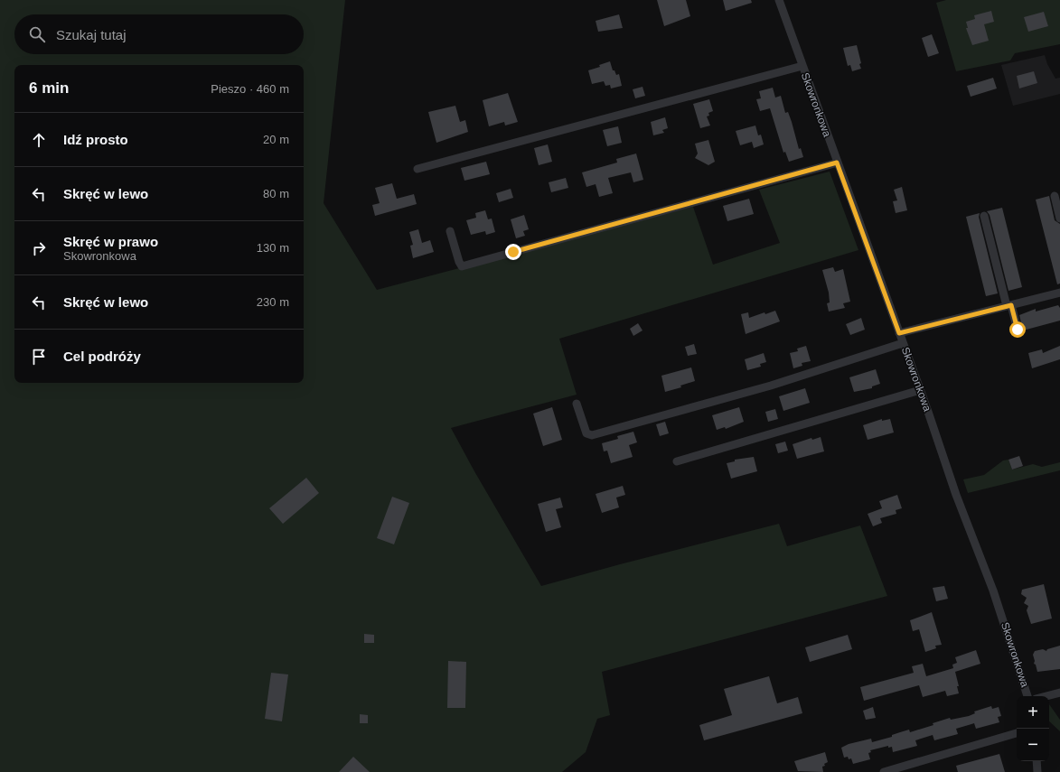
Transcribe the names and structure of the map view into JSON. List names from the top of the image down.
{
  "streets": {
    "street": ["Skowronkowa"]
  },
  "page": {
    "search": "Szukaj tutaj",
    "heading": ["6 min", "Pieszo · 460 m"],
    "list": [
      ["Idź prosto", "20 m"],
      ["Skręć w lewo", "80 m"],
      ["Skręć w prawo", "Skowronkowa", "130 m"],
      ["Skręć w lewo", "230 m"],
      "Cel podróży"
    ],
    "map_buttons": ["+", "−"]
  }
}
